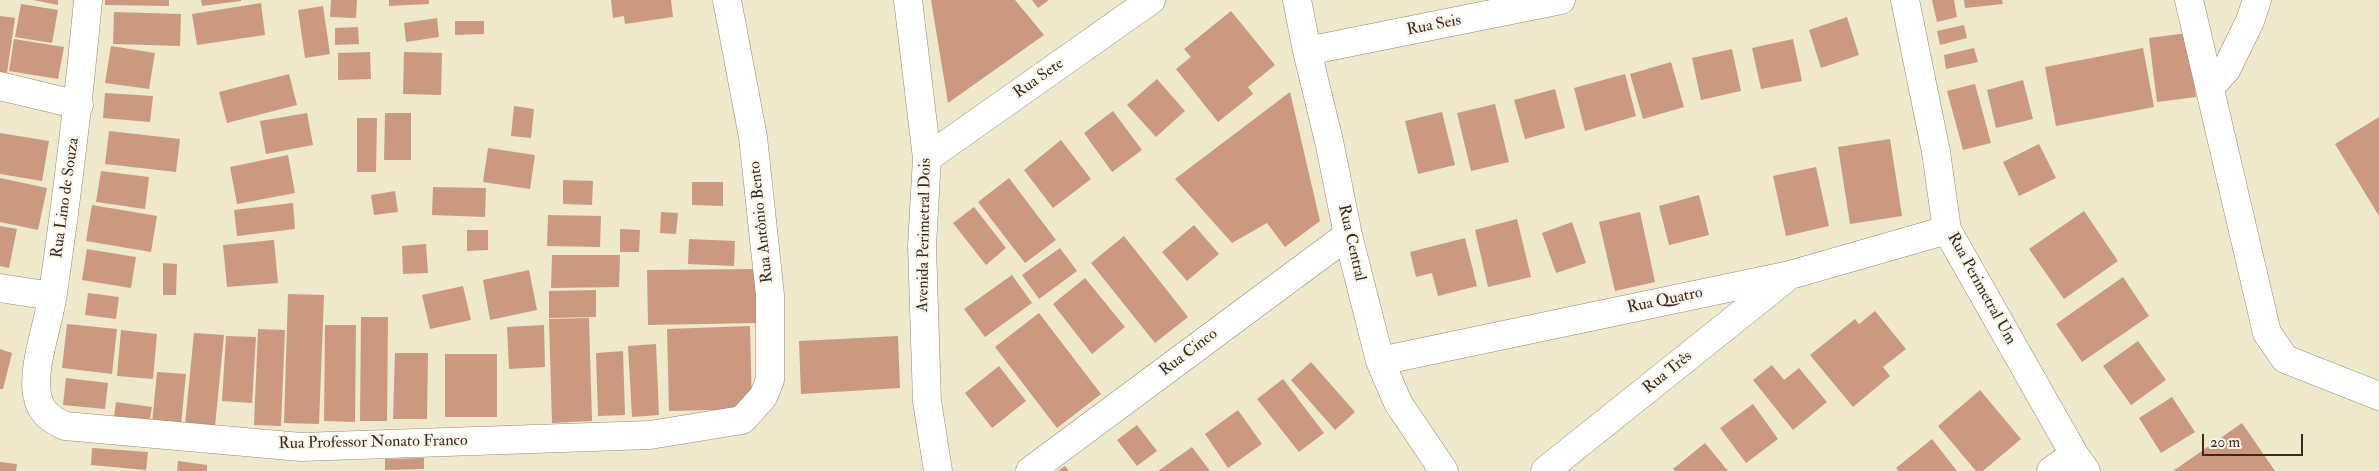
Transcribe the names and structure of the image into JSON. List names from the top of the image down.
{
  "streets": {
    "street": [
      "Rua Seis",
      "Rua Sete",
      "Rua Lino de Souza",
      "Rua Antônio Bento",
      "Avenida Perimetral Dois",
      "Rua Central",
      "Rua Perimetral Um",
      "Rua Quatro",
      "Rua Cinco",
      "Rua Três",
      "Rua Professor Nonato Franco"
    ]
  },
  "crossings": [
    ["Rua Seis", "Rua Central"],
    ["Rua Sete", "Avenida Perimetral Dois"],
    ["Rua Lino de Souza", "Rua Professor Nonato Franco"],
    ["Rua Antônio Bento", "Rua Professor Nonato Franco"],
    ["Rua Central", "Rua Quatro"],
    ["Rua Central", "Rua Cinco"],
    ["Rua Perimetral Um", "Rua Quatro"],
    ["Rua Quatro", "Rua Três"]
  ],
  "scale_bar": "20 m"
}
